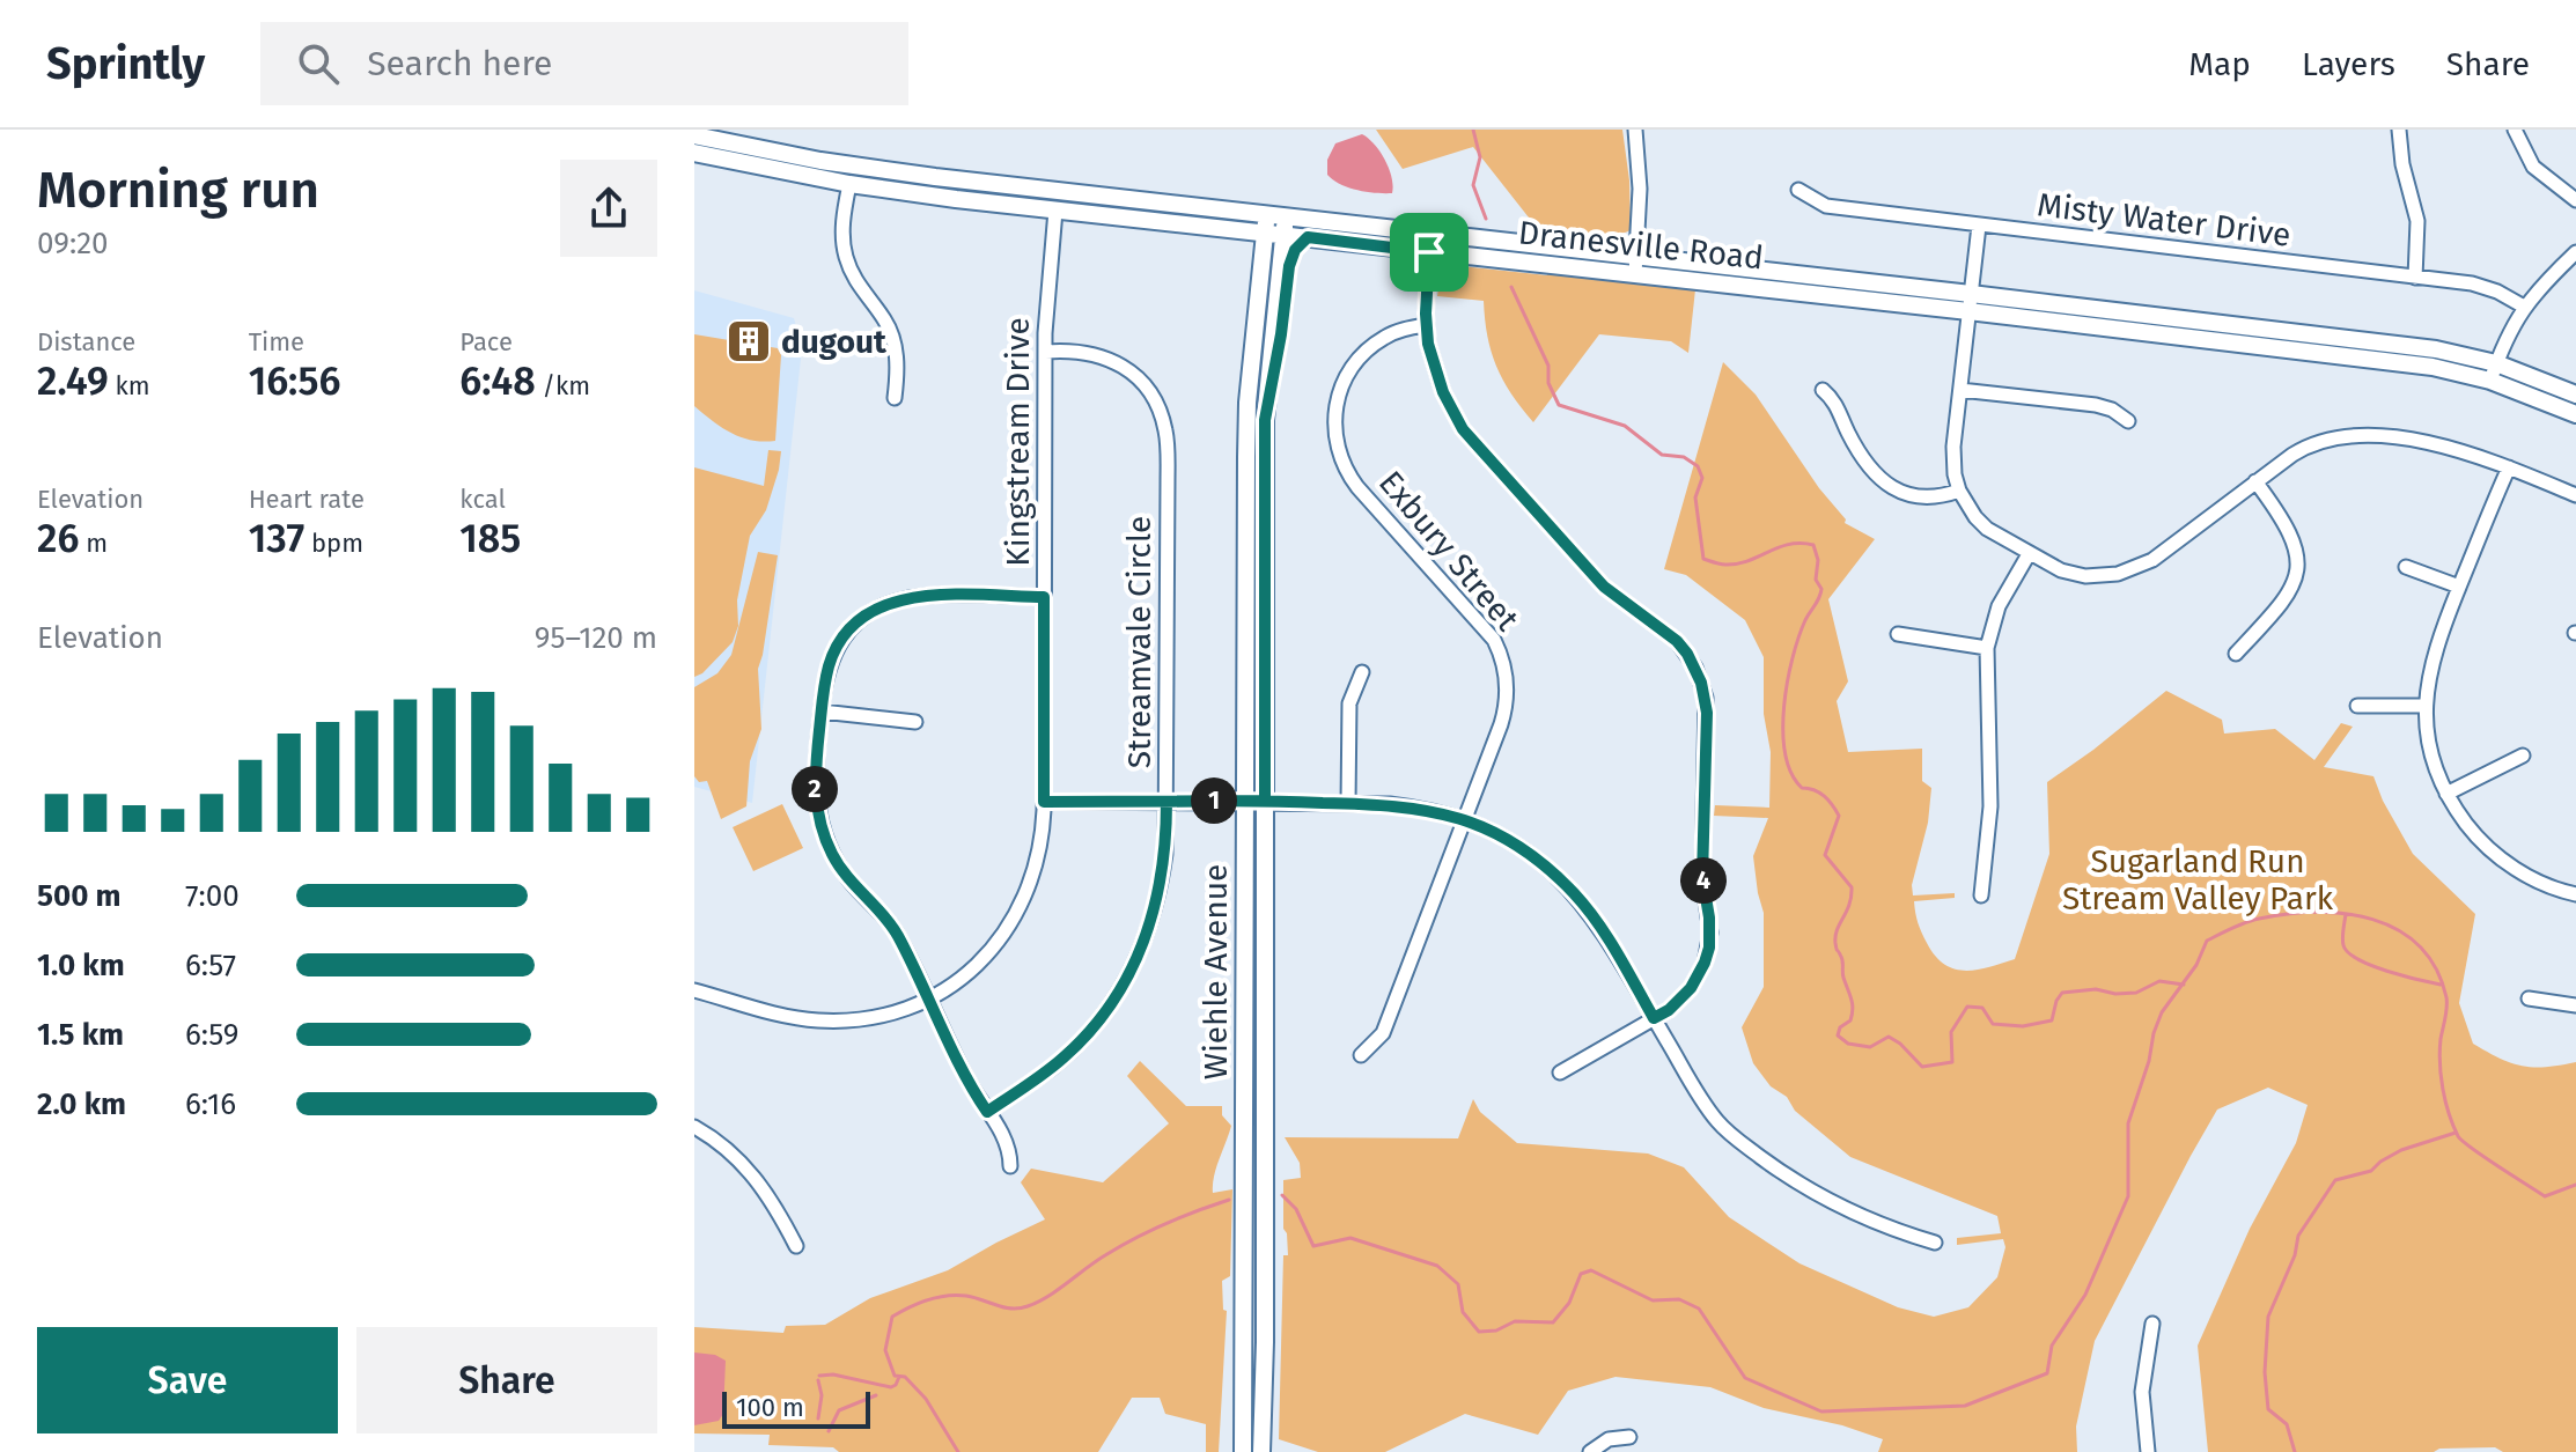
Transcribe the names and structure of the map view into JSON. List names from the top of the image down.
{
  "streets": {
    "main road": ["Dranesville Road", "Wiehle Avenue"],
    "street": [
      "Misty Water Drive",
      "Kingstream Drive",
      "Exbury Street",
      "Streamvale Circle"
    ]
  },
  "crossings": [
    ["Dranesville Road", "Kingstream Drive"],
    ["Dranesville Road", "Wiehle Avenue"],
    ["Kingstream Drive", "Streamvale Circle"]
  ],
  "parks": ["Sugarland Run Stream Valley Park"],
  "places": {
    "building": ["dugout"]
  },
  "scale_bar": "100 m",
  "page": {
    "header": "Sprintly",
    "search": "Search here",
    "nav": ["Map", "Layers", "Share"],
    "heading": ["Morning run", "09:20"],
    "stats": [
      ["Distance", "2.49 km"],
      ["Time", "16:56"],
      ["Pace", "6:48 /km"],
      ["Elevation", "26 m"],
      ["Heart rate", "137 bpm"],
      ["kcal", "185"]
    ],
    "chart": ["Elevation", "95–120 m"],
    "pins": ["2", "1", "4"],
    "list": [
      {
        "name": "500 m",
        "note": "7:00"
      },
      {
        "name": "1.0 km",
        "note": "6:57"
      },
      {
        "name": "1.5 km",
        "note": "6:59"
      },
      {
        "name": "2.0 km",
        "note": "6:16"
      }
    ],
    "buttons": ["Save", "Share"],
    "scale": "100 m"
  }
}
